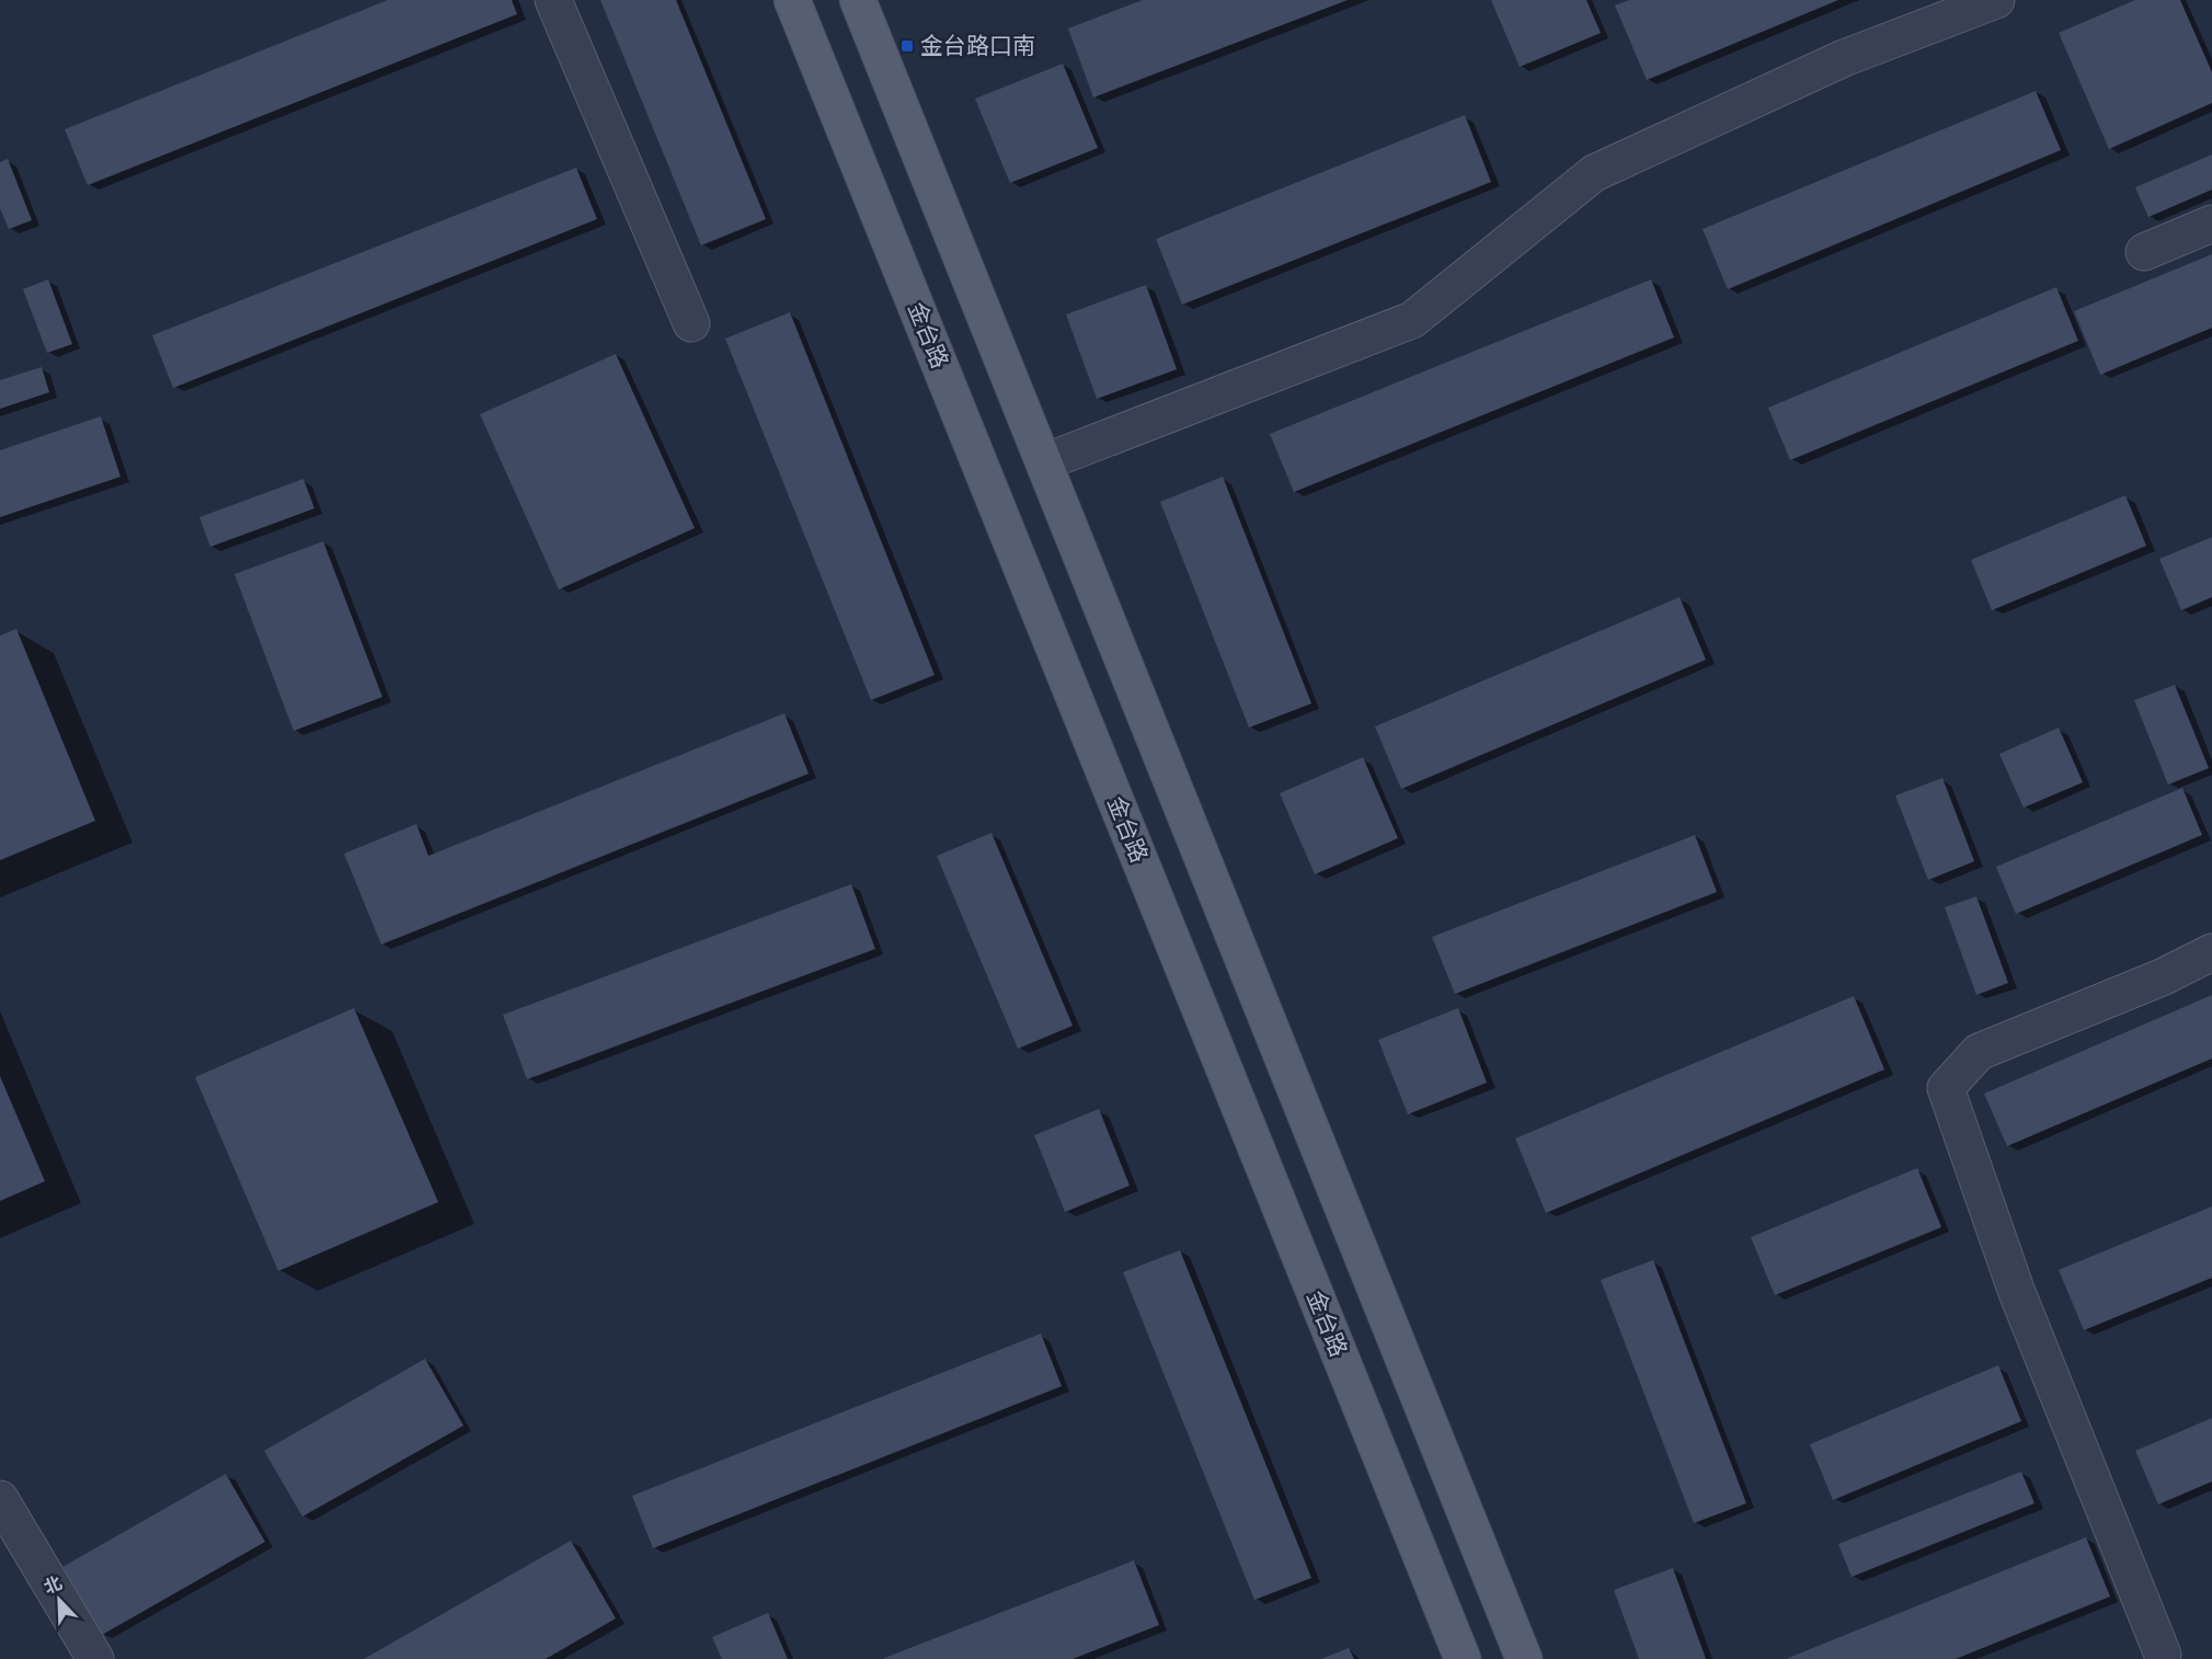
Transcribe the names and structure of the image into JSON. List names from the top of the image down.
{
  "streets": {
    "main road": ["金台路"]
  },
  "places": {
    "transit": ["金台路口南"]
  },
  "north": "top left"
}
